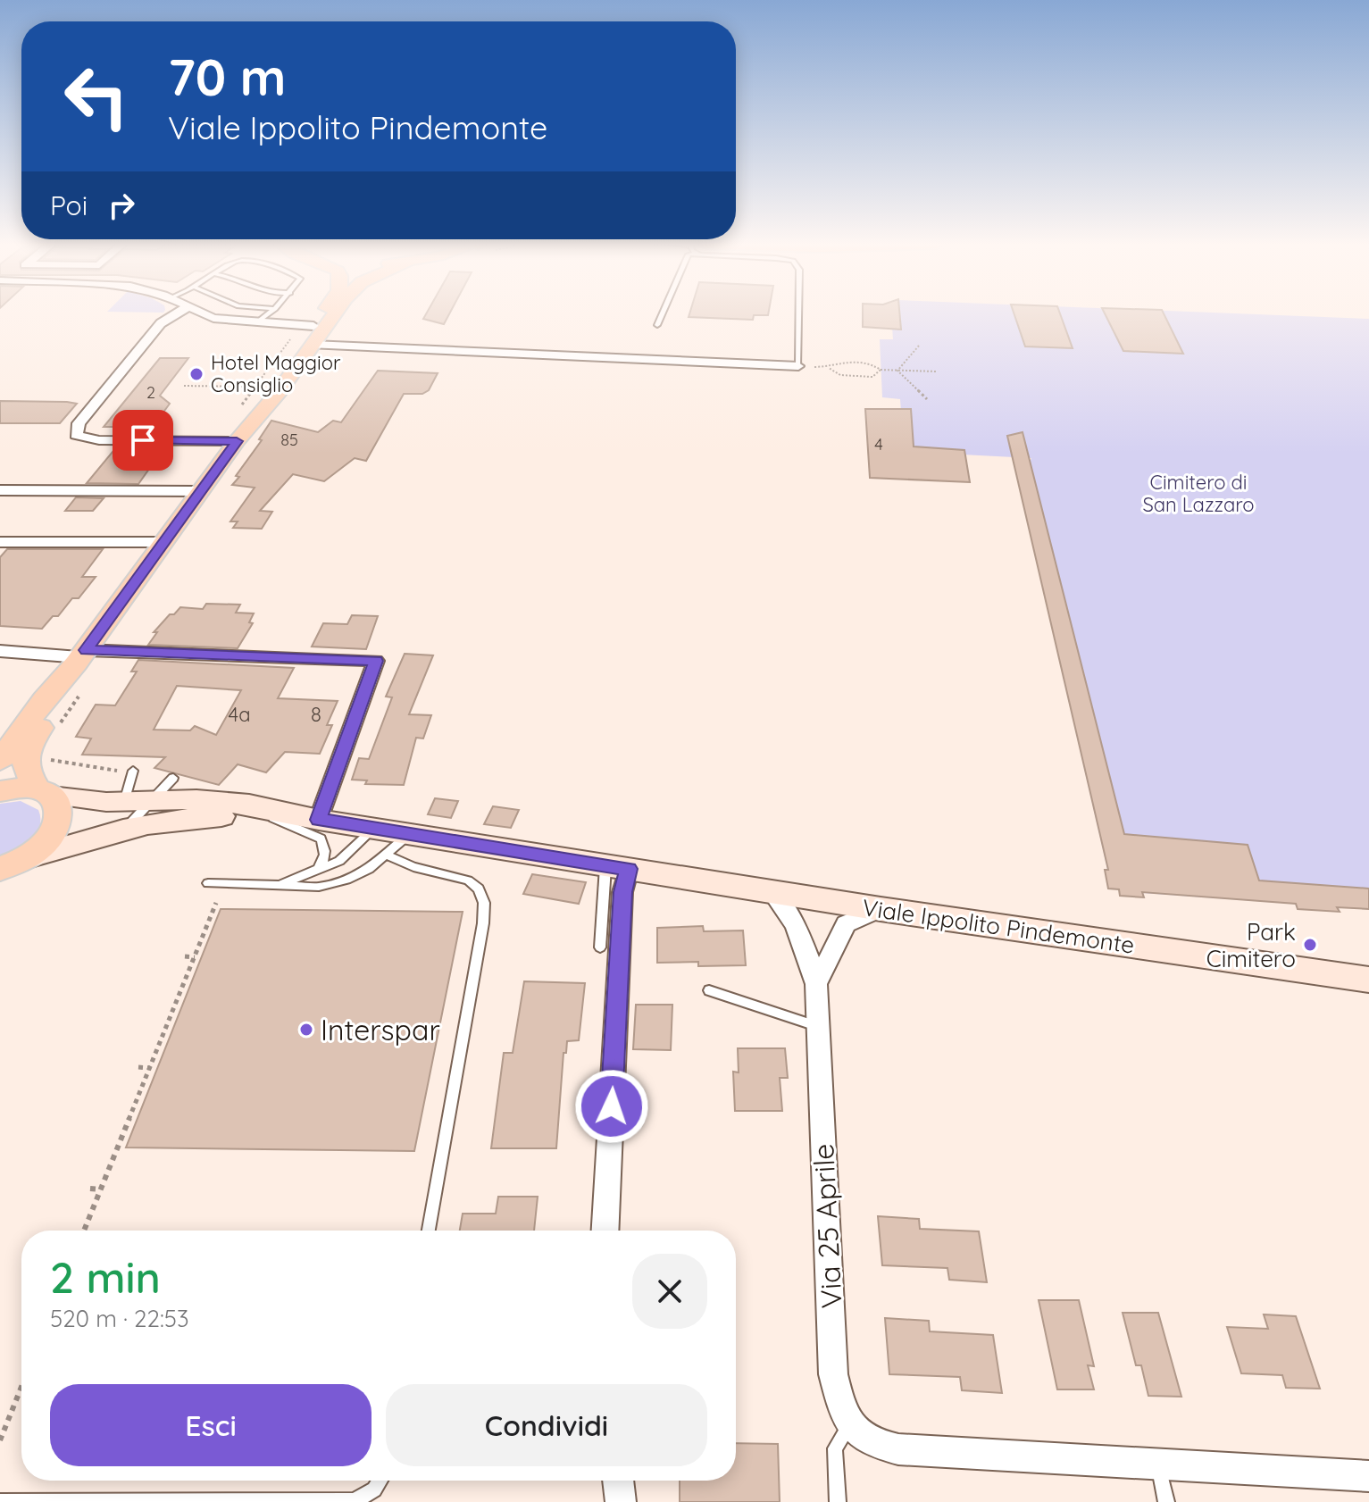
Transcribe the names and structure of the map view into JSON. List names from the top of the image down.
{
  "streets": {
    "street": ["Viale Ippolito Pindemonte", "Via 25 Aprile"]
  },
  "crossings": [
    ["Viale Ippolito Pindemonte", "Via 25 Aprile"]
  ],
  "parks": ["Cimitero di San Lazzaro"],
  "places": ["Hotel Maggior Consiglio", "Park Cimitero", "Interspar"],
  "house_numbers": [
    "2",
    "85",
    "4",
    "4a",
    "8"
  ],
  "page": {
    "turn": ["70 m", "Viale Ippolito Pindemonte"],
    "then": "Poi",
    "heading": ["2 min", "520 m · 22:53"],
    "buttons": ["Esci", "Condividi"]
  }
}
